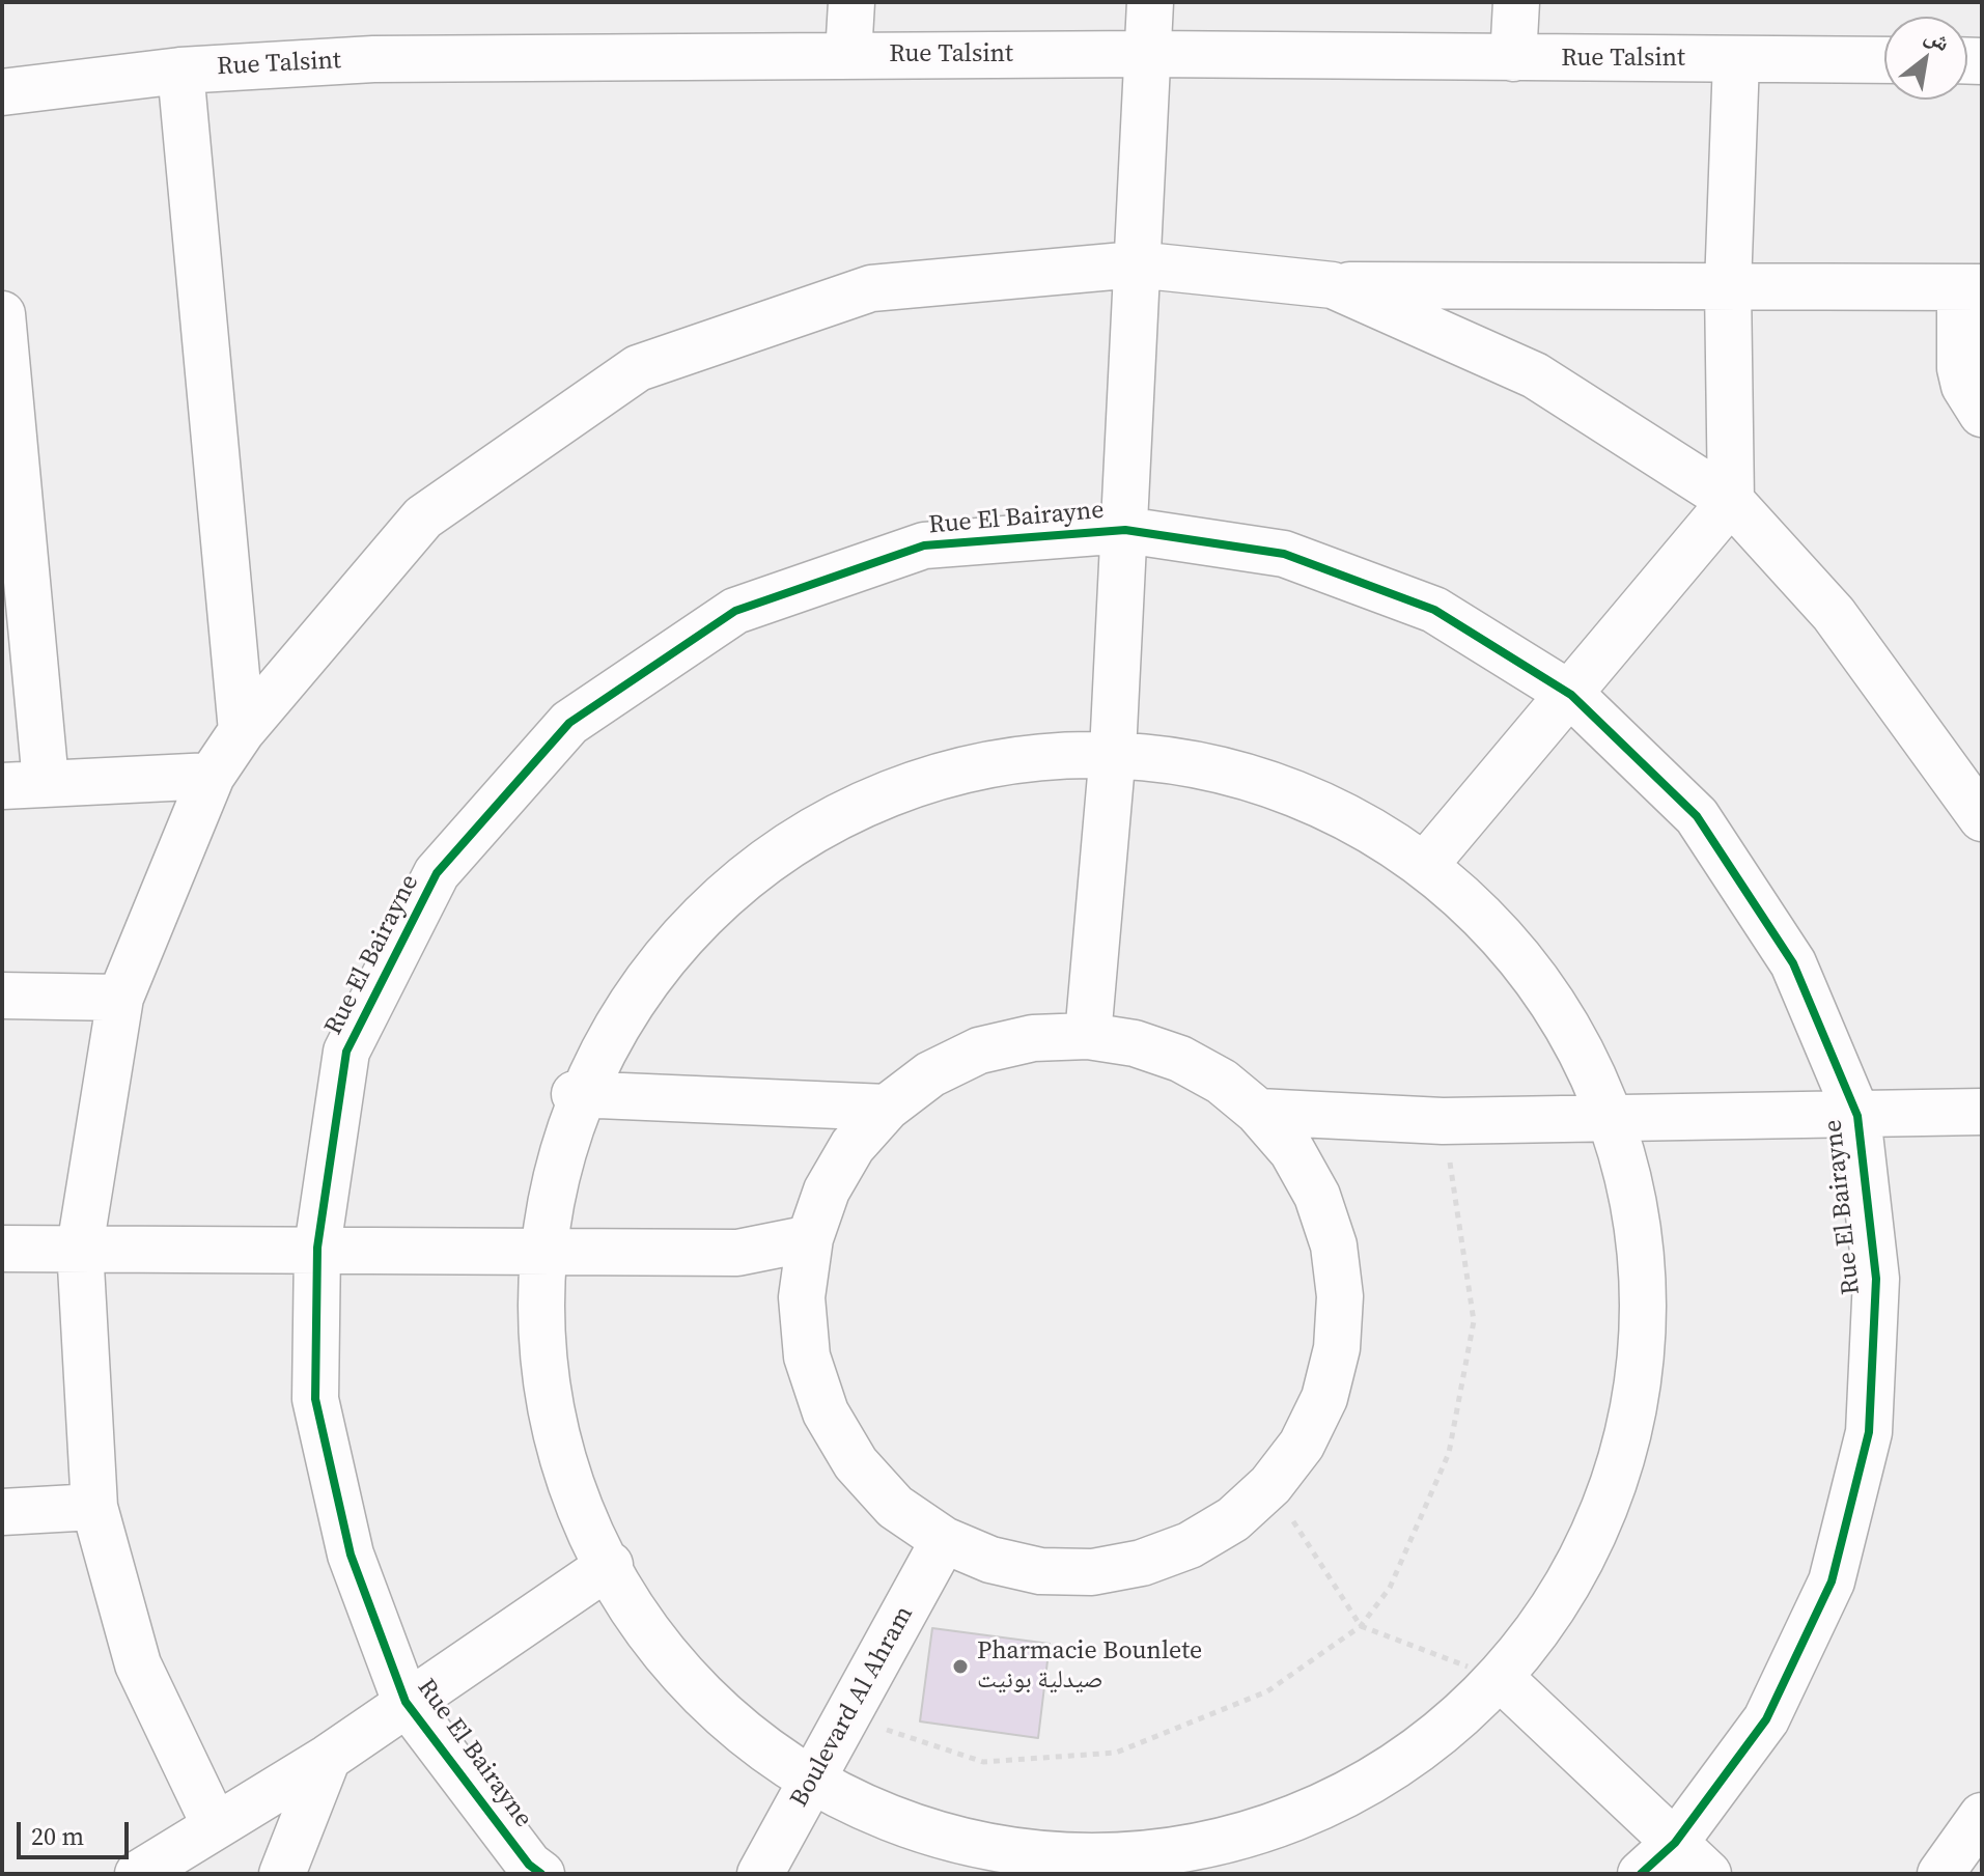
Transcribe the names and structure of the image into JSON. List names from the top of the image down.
{
  "streets": {
    "street": ["Rue Talsint", "Rue El Bairayne", "Boulevard Al Ahram"]
  },
  "places": ["Pharmacie Bounlete صيدلية بونيت"],
  "scale_bar": "20 m",
  "north": "top right"
}
